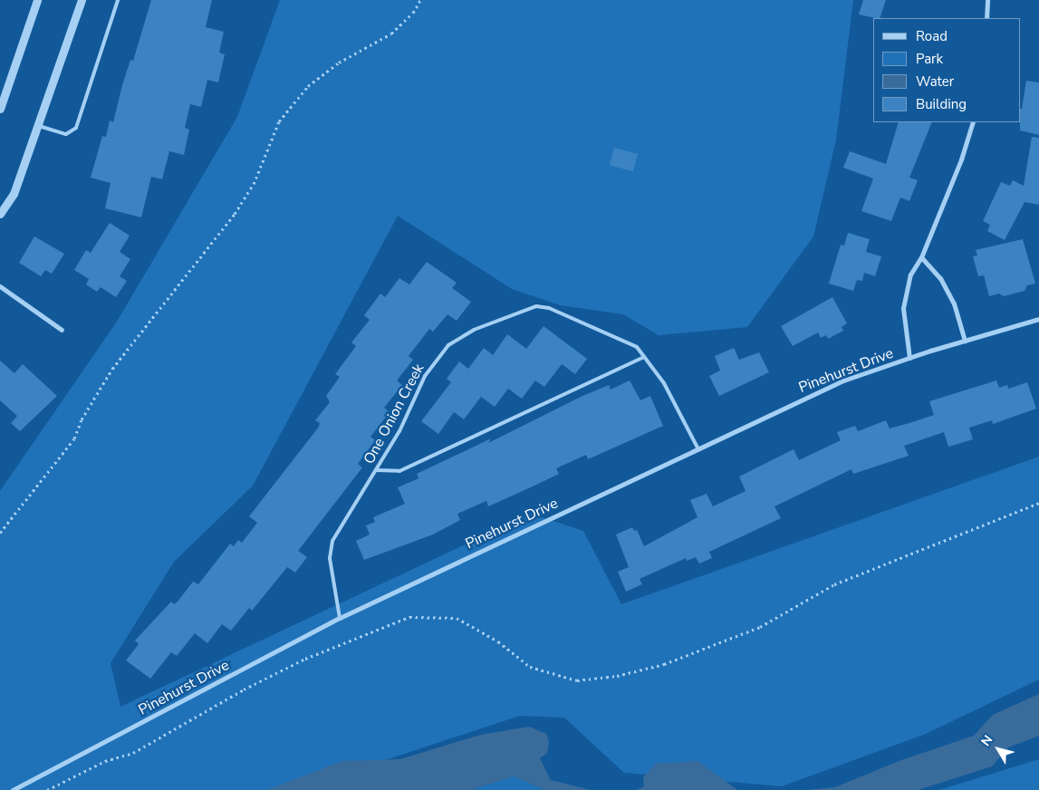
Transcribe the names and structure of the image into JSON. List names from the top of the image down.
{
  "streets": {
    "street": ["Pinehurst Drive"],
    "lane": ["One Onion Creek"]
  },
  "crossings": [
    ["Pinehurst Drive", "One Onion Creek"]
  ],
  "legend": [
    "Road",
    "Park",
    "Water",
    "Building"
  ],
  "north": "top left"
}
